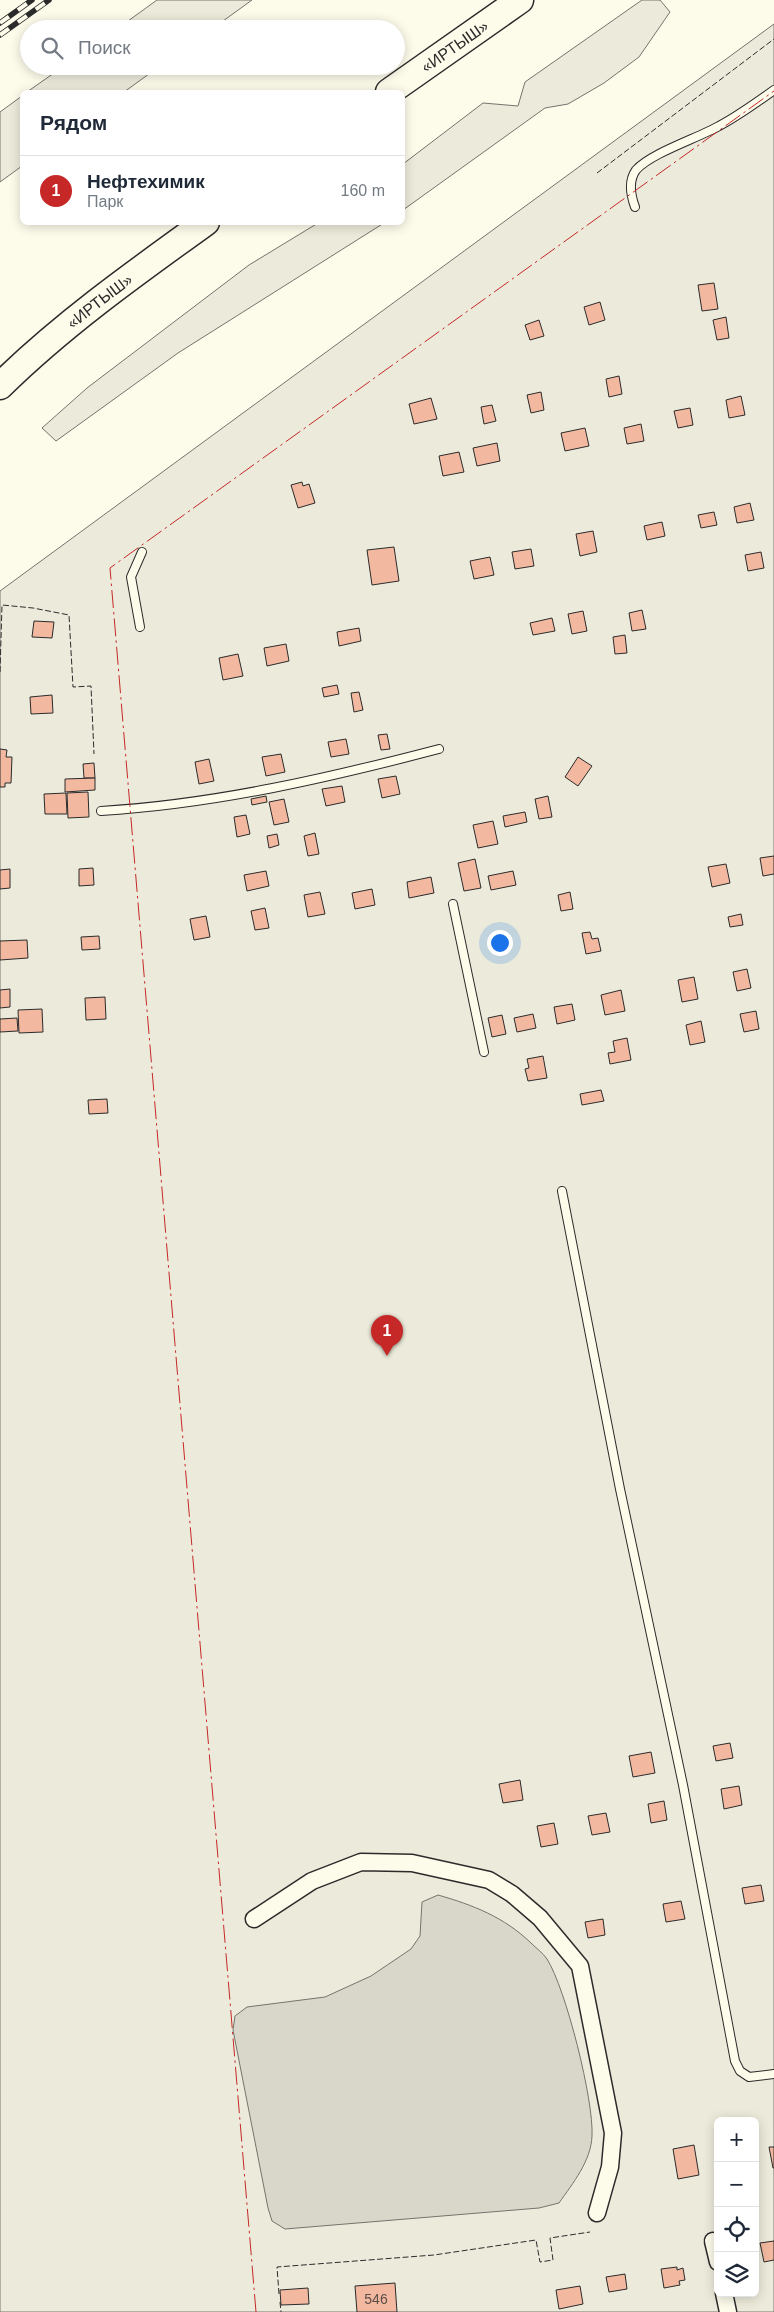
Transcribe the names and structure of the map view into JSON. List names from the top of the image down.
{
  "streets": {
    "main road": ["«ИРТЫШ»"]
  },
  "house_numbers": ["546"],
  "page": {
    "search": "Поиск",
    "heading": "Рядом",
    "list": [
      {
        "mark": "1",
        "name": "Нефтехимик",
        "note": "Парк",
        "value": "160 m"
      }
    ],
    "pins": "1",
    "map_buttons": ["+", "−"]
  }
}
